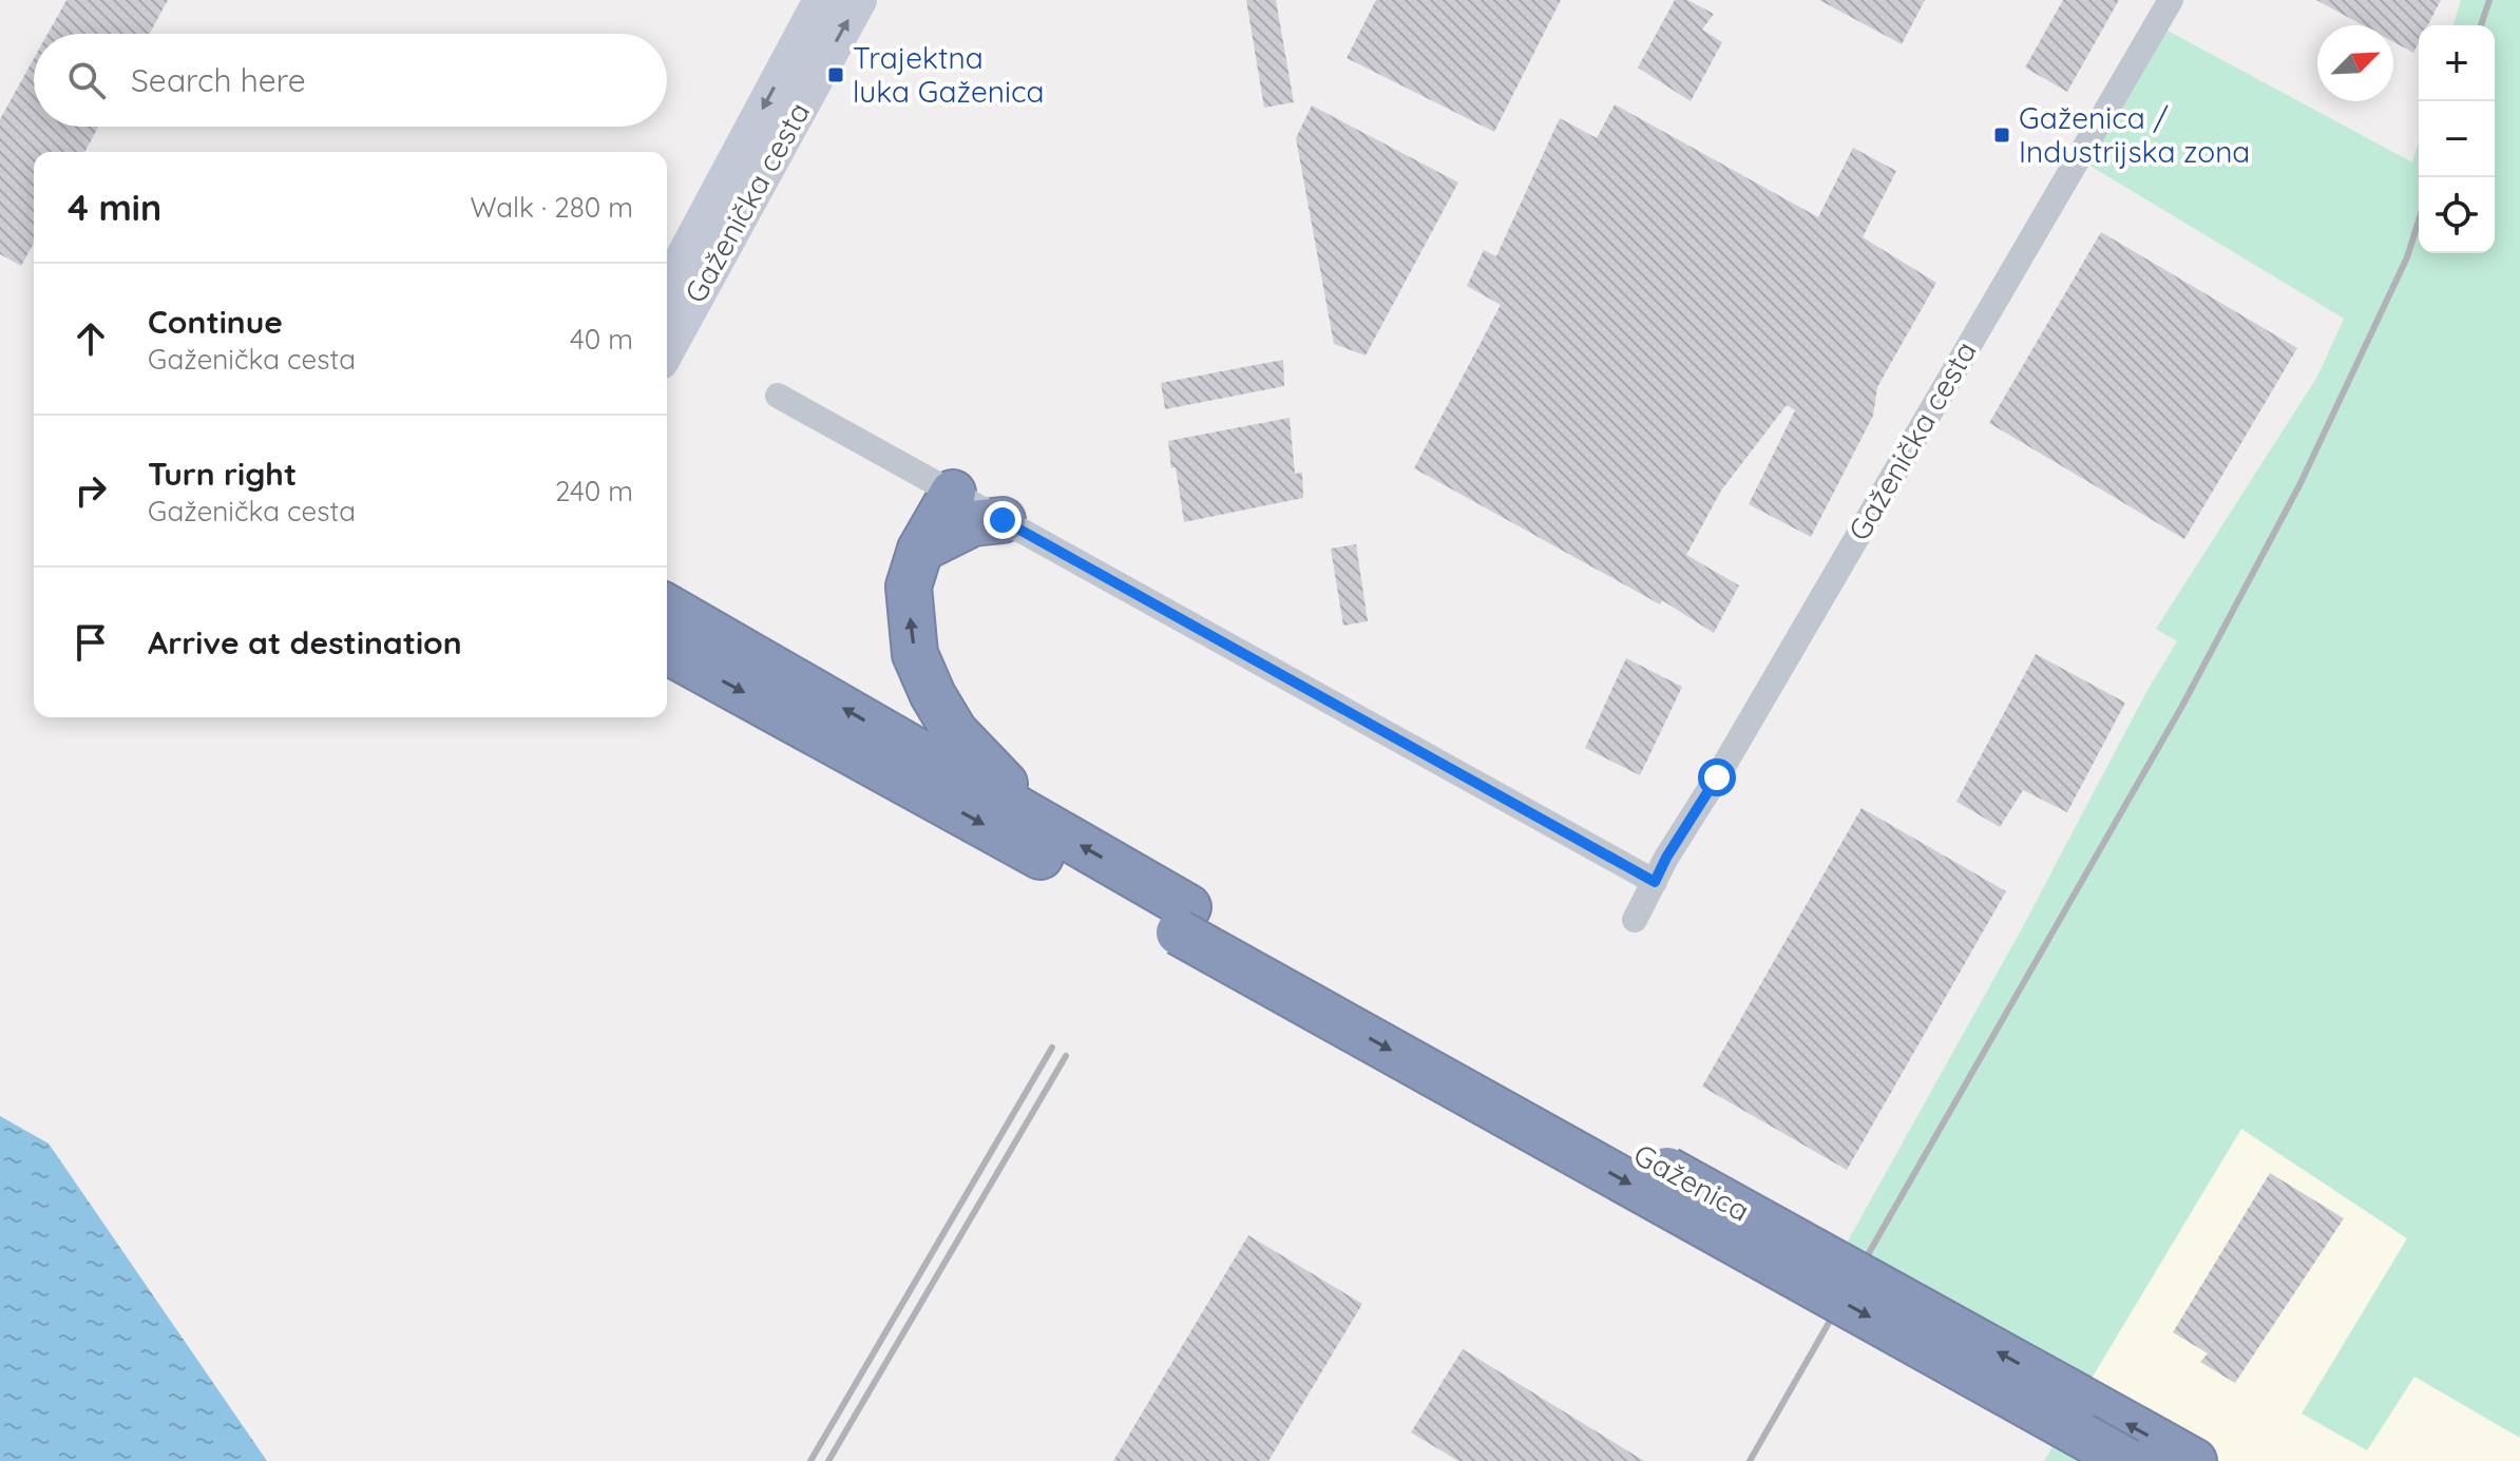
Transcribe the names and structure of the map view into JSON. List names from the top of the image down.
{
  "streets": {
    "highway": ["Gaženica"],
    "main road": ["Gaženička cesta"]
  },
  "places": {
    "transit": ["Trajektna luka Gaženica", "Gaženica / Industrijska zona"]
  },
  "north": "top right",
  "page": {
    "map_buttons": ["+", "−"],
    "search": "Search here",
    "heading": ["4 min", "Walk · 280 m"],
    "list": [
      ["Continue", "Gaženička cesta", "40 m"],
      ["Turn right", "Gaženička cesta", "240 m"],
      "Arrive at destination"
    ]
  }
}
